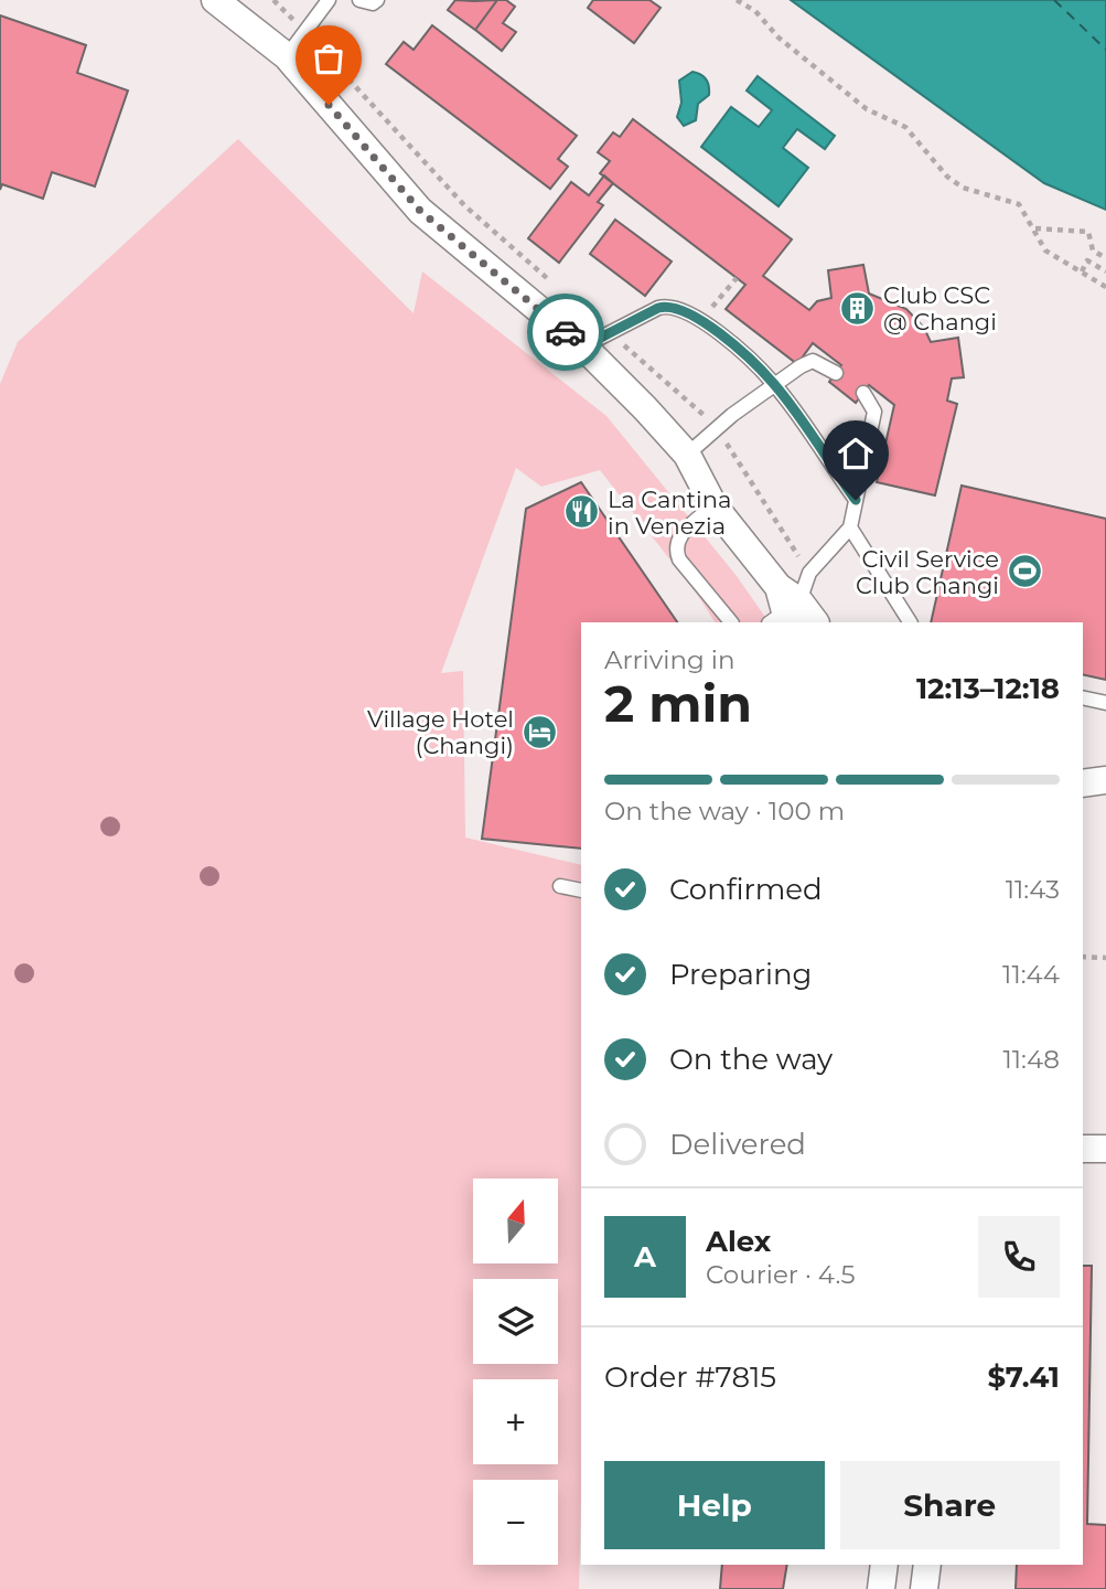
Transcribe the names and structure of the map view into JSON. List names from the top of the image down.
{
  "places": {
    "building": ["Club CSC @ Changi"],
    "restaurant": ["La Cantina in Venezia"],
    "sports": ["Civil Service Club Changi"],
    "hotel": ["Village Hotel (Changi)"]
  },
  "north": "top",
  "page": {
    "heading": ["2 min", "Arriving in", "12:13–12:18"],
    "panel": [
      "Alex",
      "Courier · 4.5",
      "Order #7815",
      "$7.41"
    ],
    "bar": "On the way · 100 m",
    "list": [
      ["Confirmed", "11:43"],
      ["Preparing", "11:44"],
      ["On the way", "11:48"],
      "Delivered"
    ],
    "map_buttons": ["+", "−"],
    "round": "A",
    "buttons": ["Help", "Share"]
  }
}
